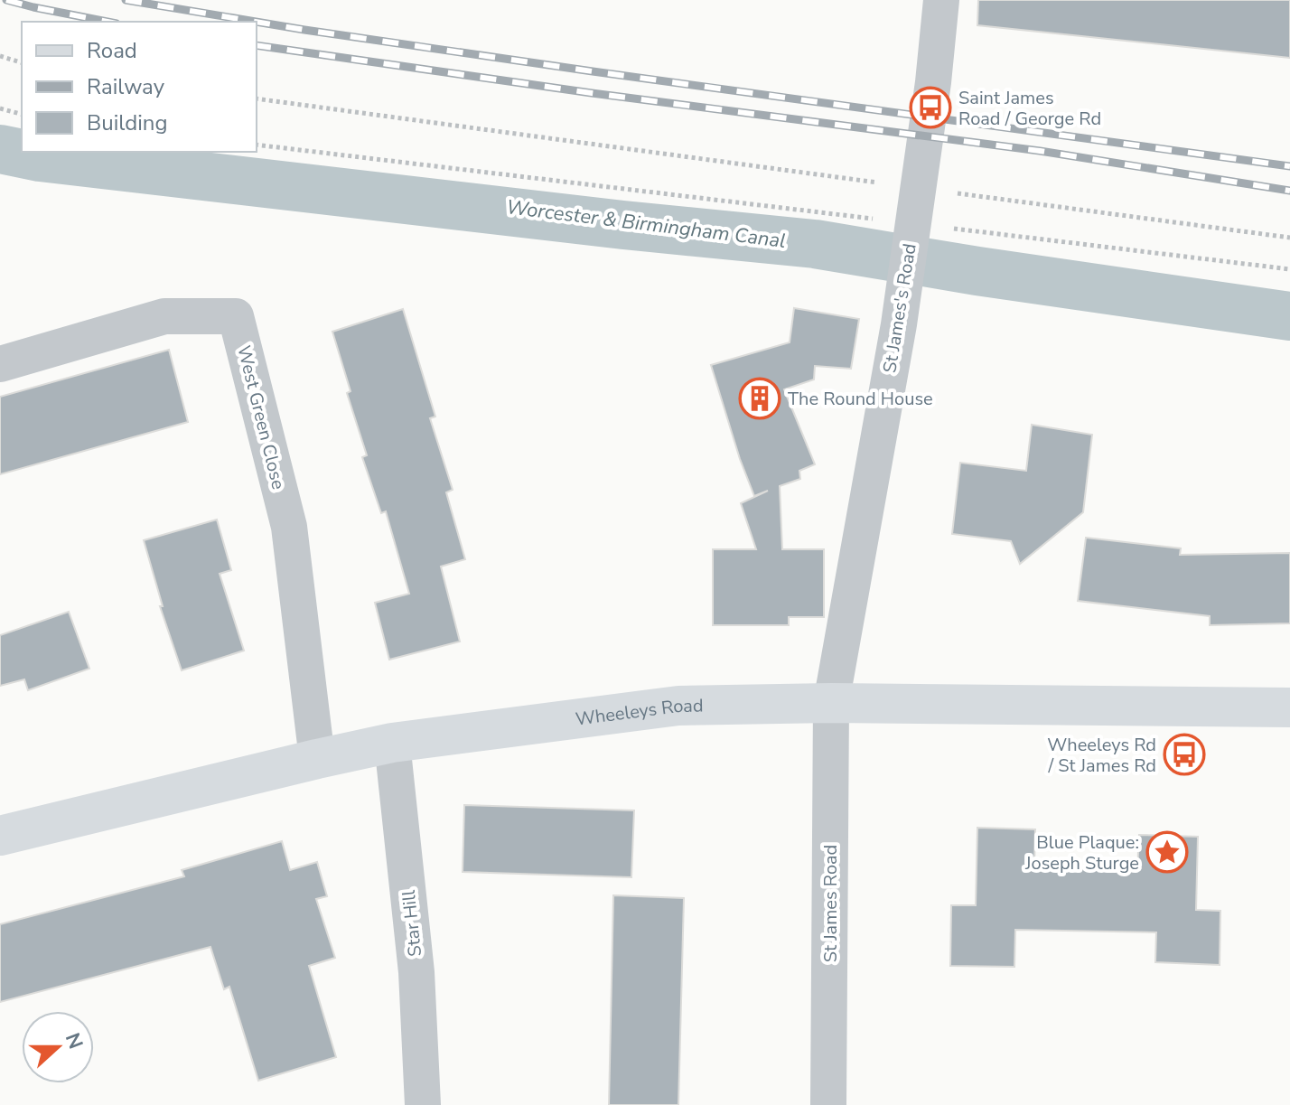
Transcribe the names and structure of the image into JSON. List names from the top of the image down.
{
  "streets": {
    "street": [
      "St James's Road",
      "West Green Close",
      "Wheeleys Road",
      "St James Road",
      "Star Hill"
    ]
  },
  "crossings": [
    ["St James's Road", "Wheeleys Road"],
    ["St James's Road", "St James Road"],
    ["West Green Close", "Wheeleys Road"],
    ["Wheeleys Road", "St James Road"],
    ["Wheeleys Road", "Star Hill"]
  ],
  "water": ["Worcester & Birmingham Canal"],
  "places": {
    "bus stop": ["Saint James Road / George Rd", "Wheeleys Rd / St James Rd"],
    "building": ["The Round House"],
    "place": ["Blue Plaque: Joseph Sturge"]
  },
  "legend": ["Road", "Railway", "Building"],
  "north": "right"
}
